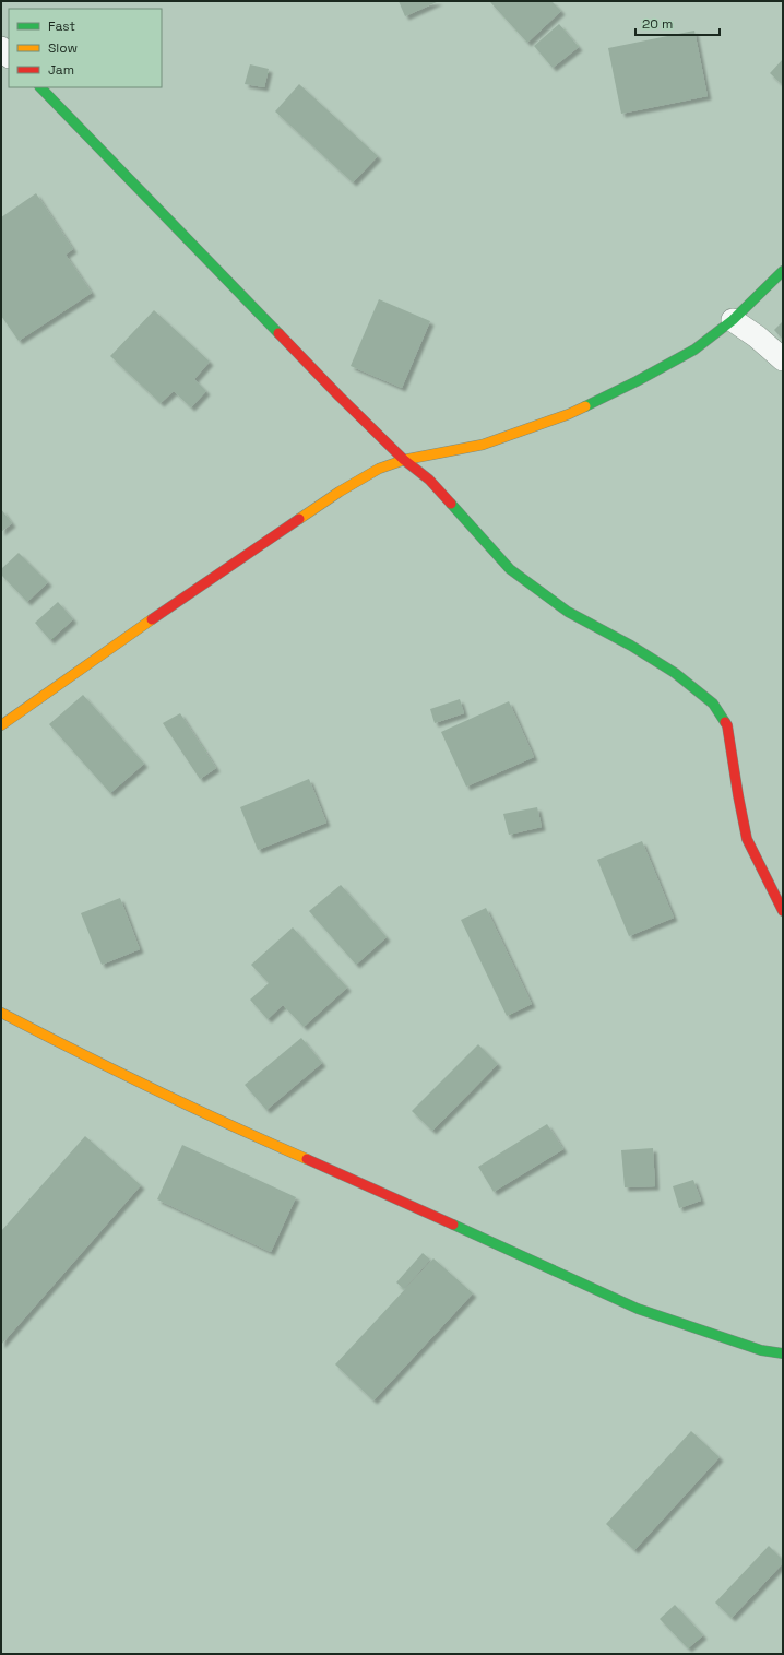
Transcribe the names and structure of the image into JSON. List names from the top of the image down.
{
  "legend": ["Fast", "Slow", "Jam"],
  "scale_bar": "20 m"
}
